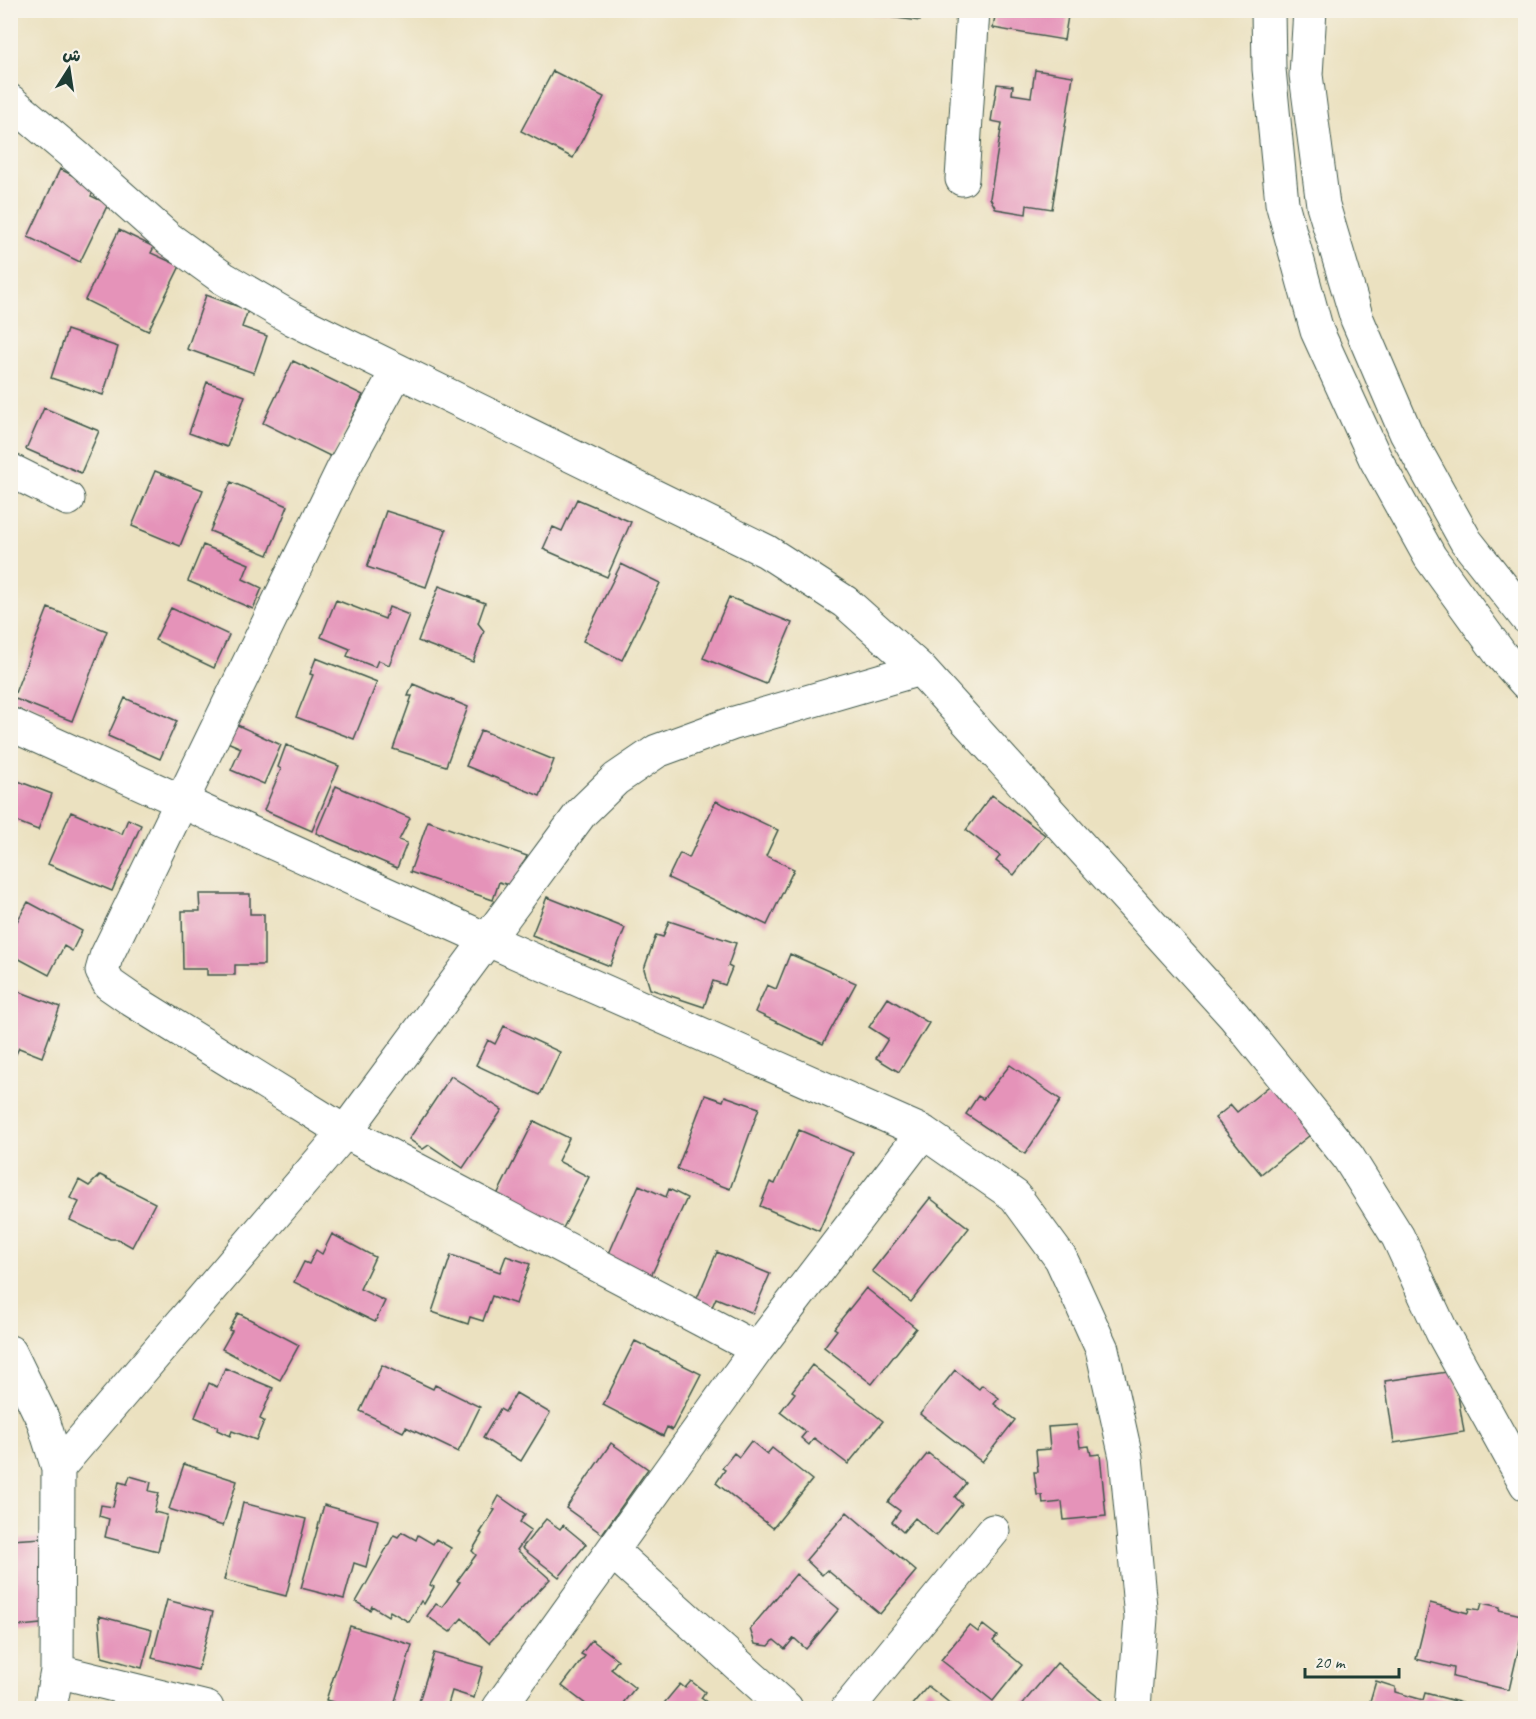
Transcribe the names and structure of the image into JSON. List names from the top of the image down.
{
  "scale_bar": "20 m",
  "north": "top"
}
